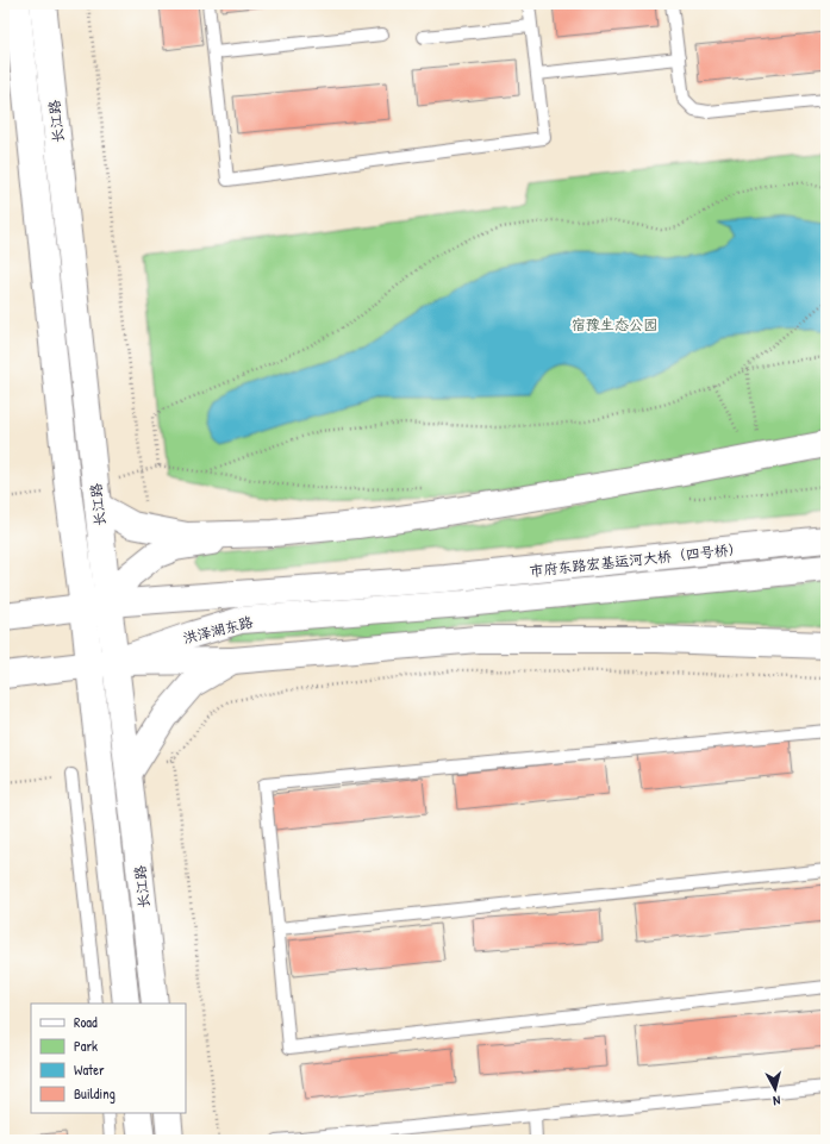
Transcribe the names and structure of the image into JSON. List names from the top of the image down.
{
  "streets": {
    "main road": ["长江路", "市府东路宏基运河大桥（四号桥）", "洪泽湖东路"]
  },
  "crossings": [
    ["长江路", "洪泽湖东路"],
    ["市府东路宏基运河大桥（四号桥）", "洪泽湖东路"]
  ],
  "parks": ["宿豫生态公园"],
  "legend": [
    "Road",
    "Park",
    "Water",
    "Building"
  ],
  "north": "bottom"
}
